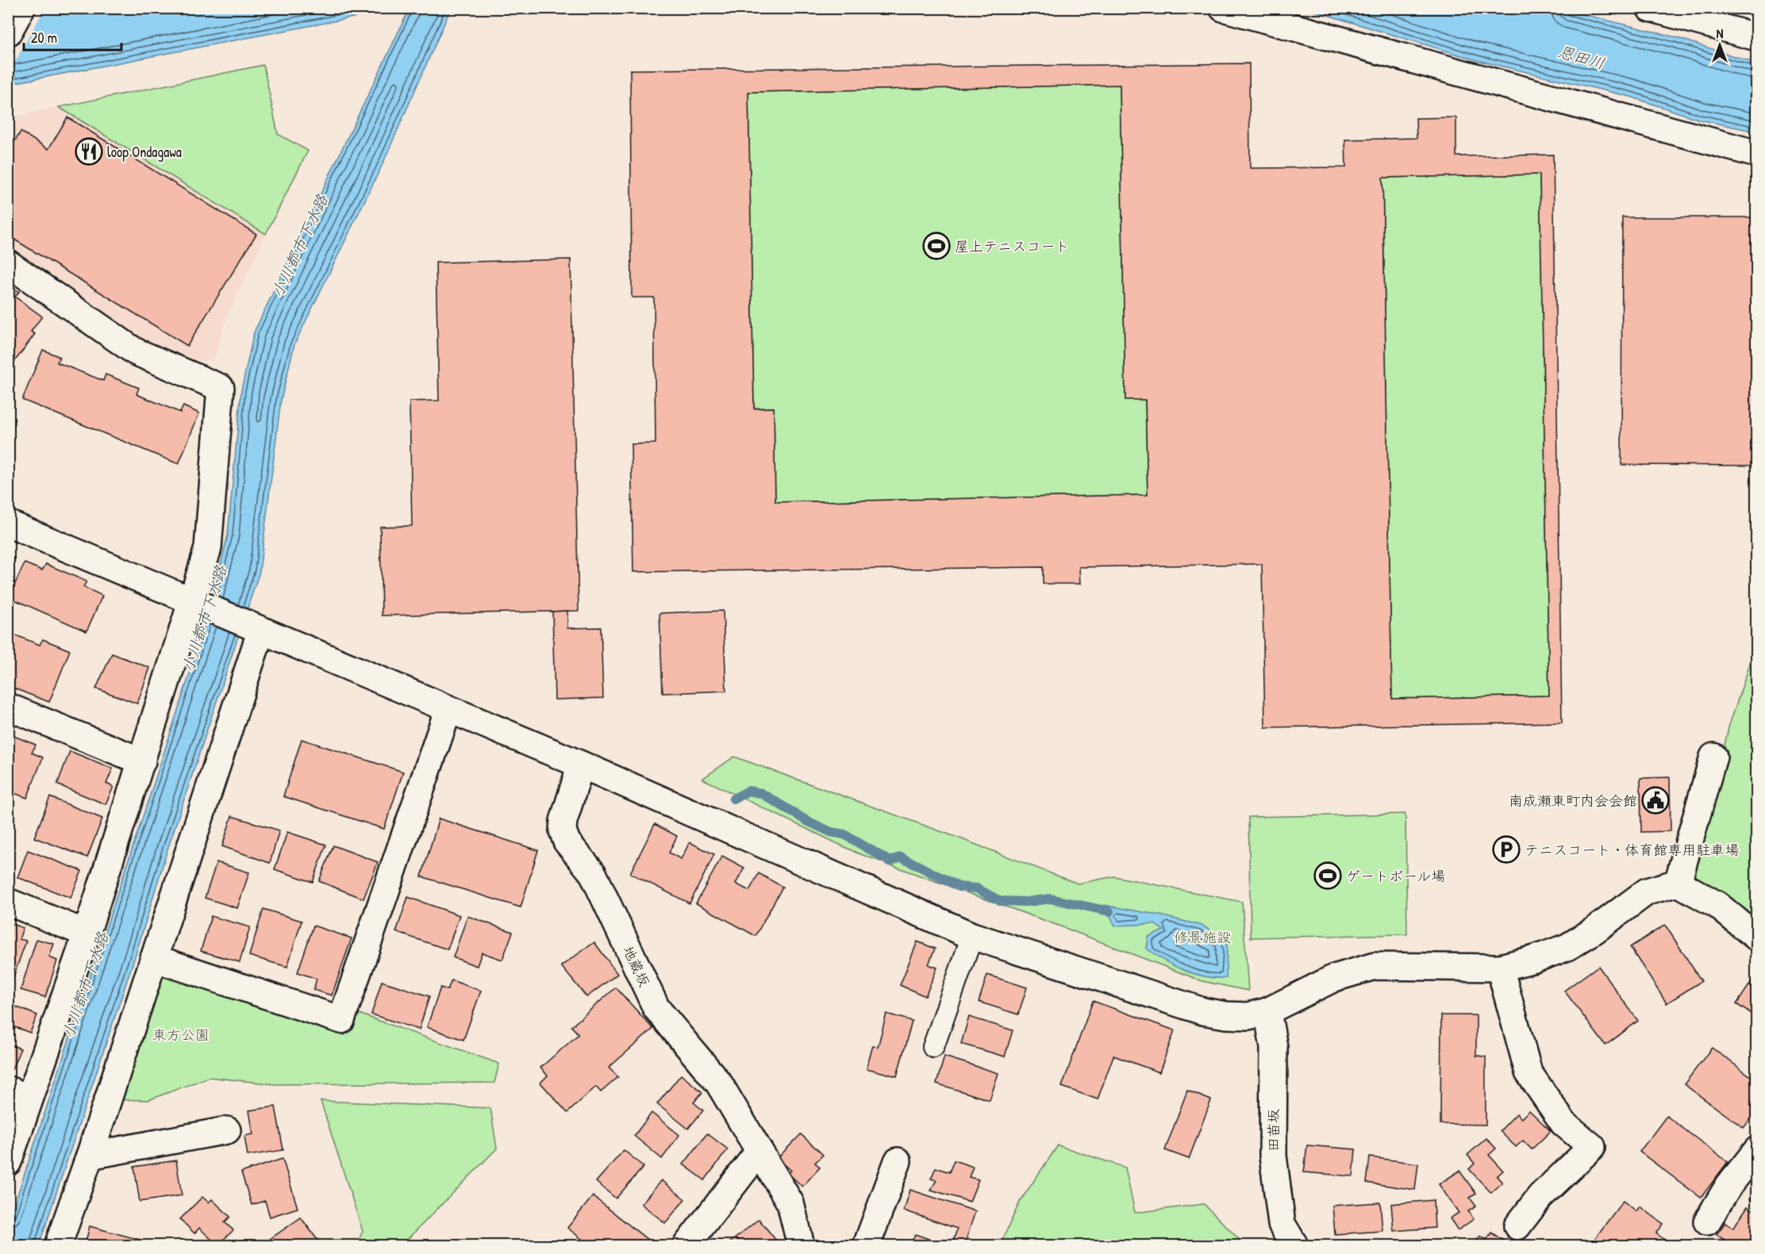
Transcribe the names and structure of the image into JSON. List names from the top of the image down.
{
  "streets": {
    "street": ["地蔵坂", "田苗坂"]
  },
  "water": ["恩田川", "小川都市下水路"],
  "parks": ["修景施設", "東方公園"],
  "places": {
    "restaurant": ["loop Ondagawa"],
    "sports": ["屋上テニスコート", "ゲートボール場"],
    "public building": ["南成瀬東町内会会館"],
    "parking": ["テニスコート・体育館専用駐車場"]
  },
  "scale_bar": "20 m",
  "north": "top"
}
